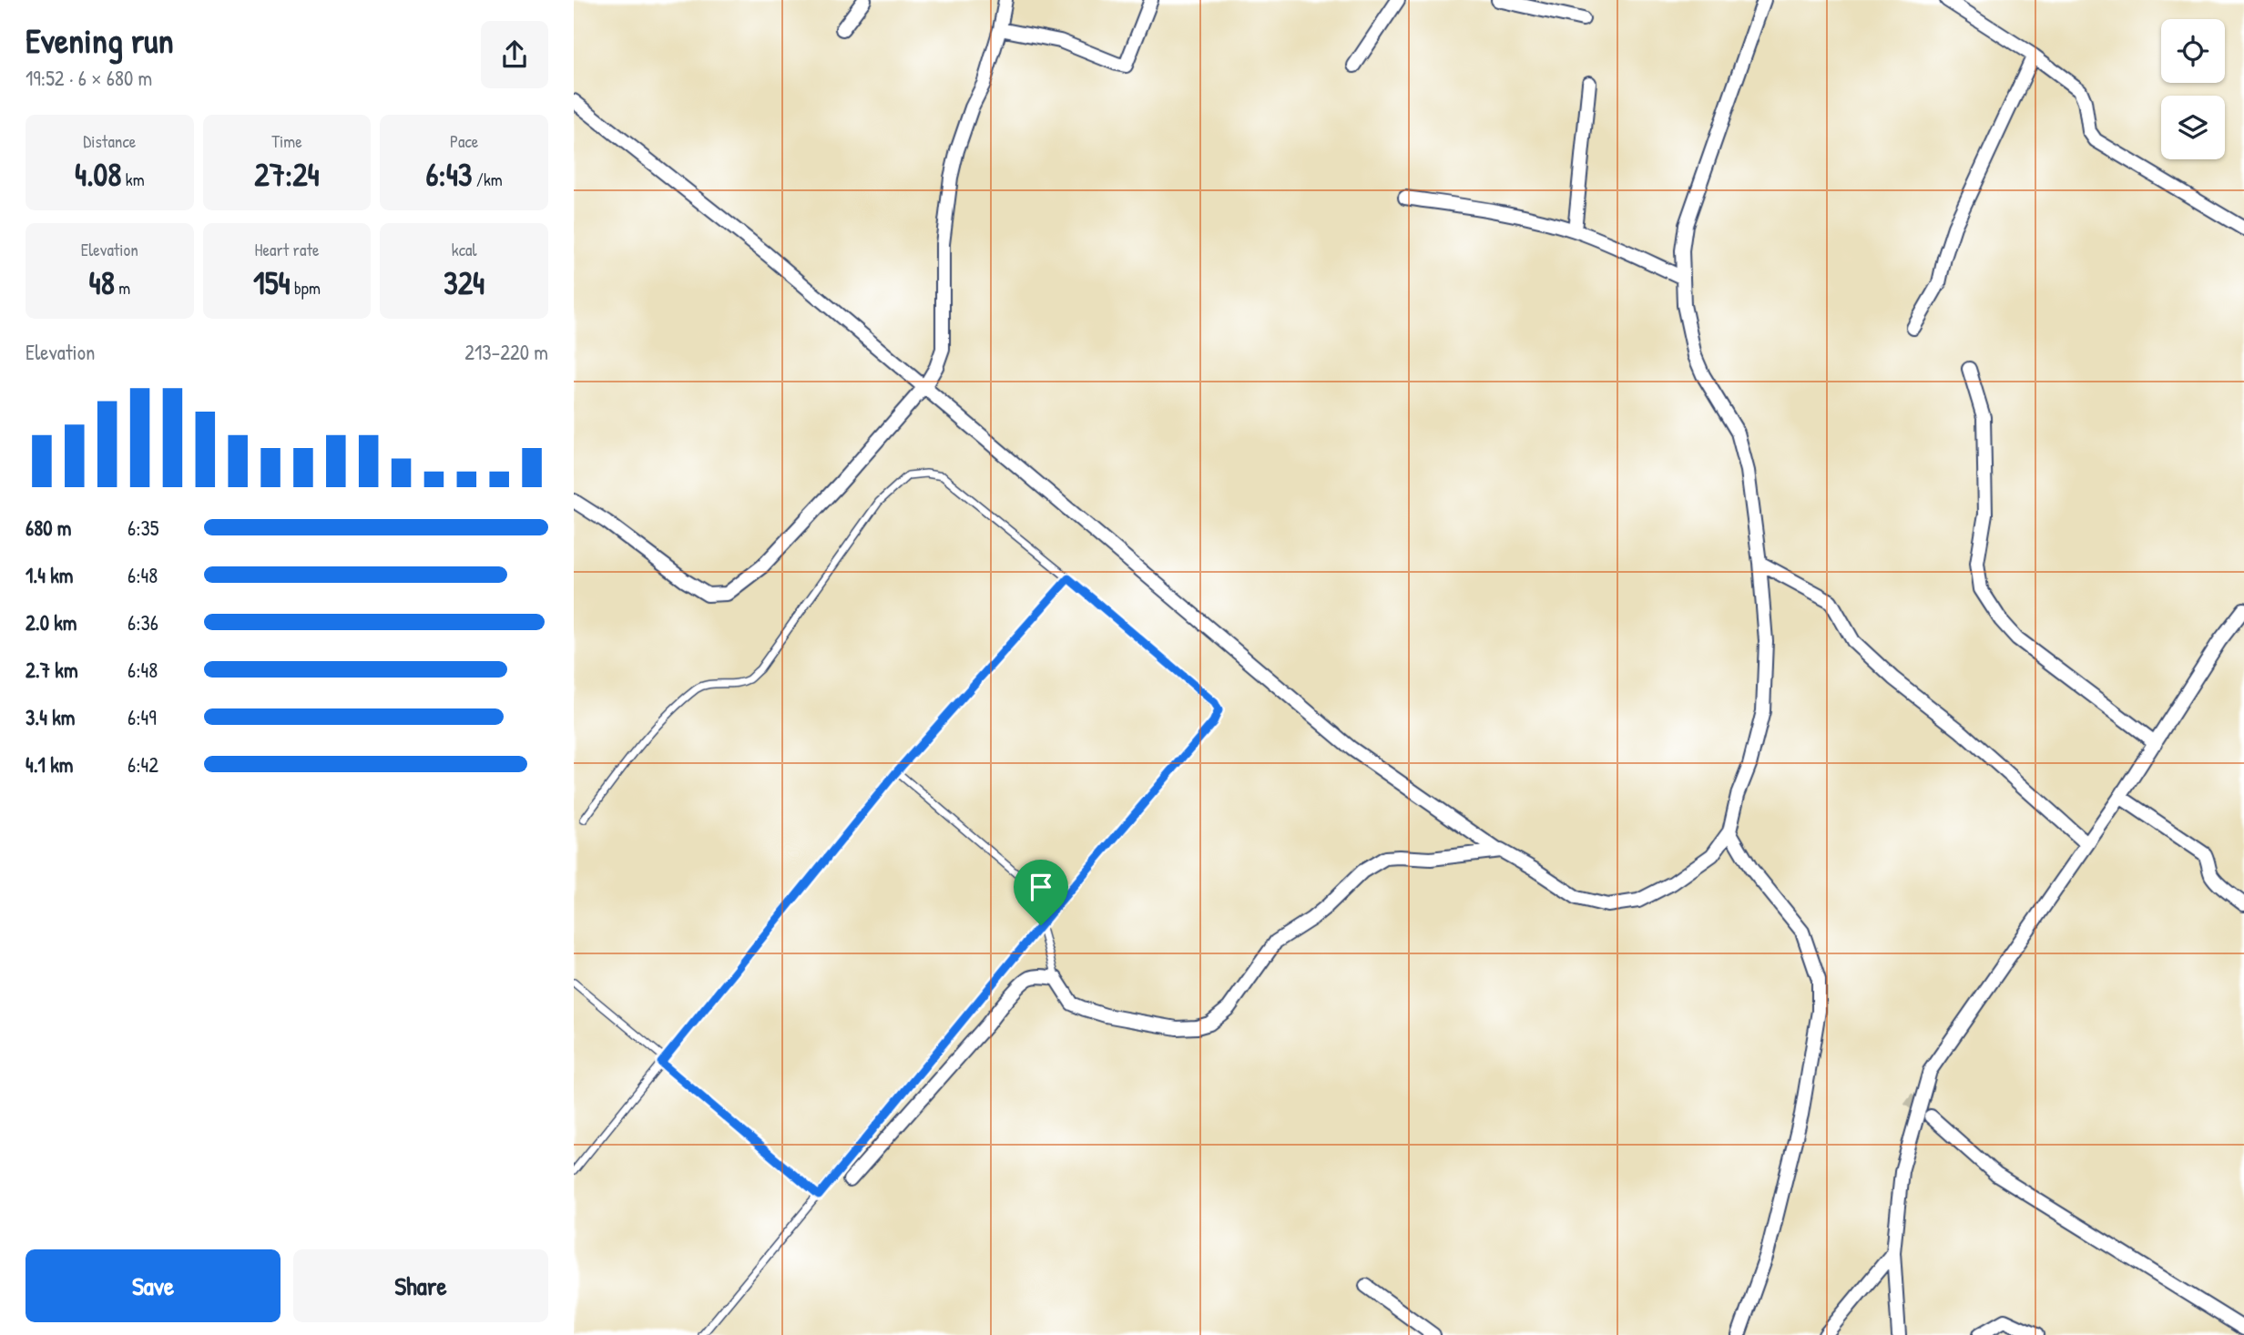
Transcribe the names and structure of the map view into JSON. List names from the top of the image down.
{
  "page": {
    "heading": ["Evening run", "19:52 · 6 × 680 m"],
    "stats": [
      ["Distance", "4.08 km"],
      ["Time", "27:24"],
      ["Pace", "6:43 /km"],
      ["Elevation", "48 m"],
      ["Heart rate", "154 bpm"],
      ["kcal", "324"]
    ],
    "chart": ["Elevation", "213–220 m"],
    "list": [
      {
        "name": "680 m",
        "note": "6:35"
      },
      {
        "name": "1.4 km",
        "note": "6:48"
      },
      {
        "name": "2.0 km",
        "note": "6:36"
      },
      {
        "name": "2.7 km",
        "note": "6:48"
      },
      {
        "name": "3.4 km",
        "note": "6:49"
      },
      {
        "name": "4.1 km",
        "note": "6:42"
      }
    ],
    "buttons": ["Save", "Share"]
  }
}
